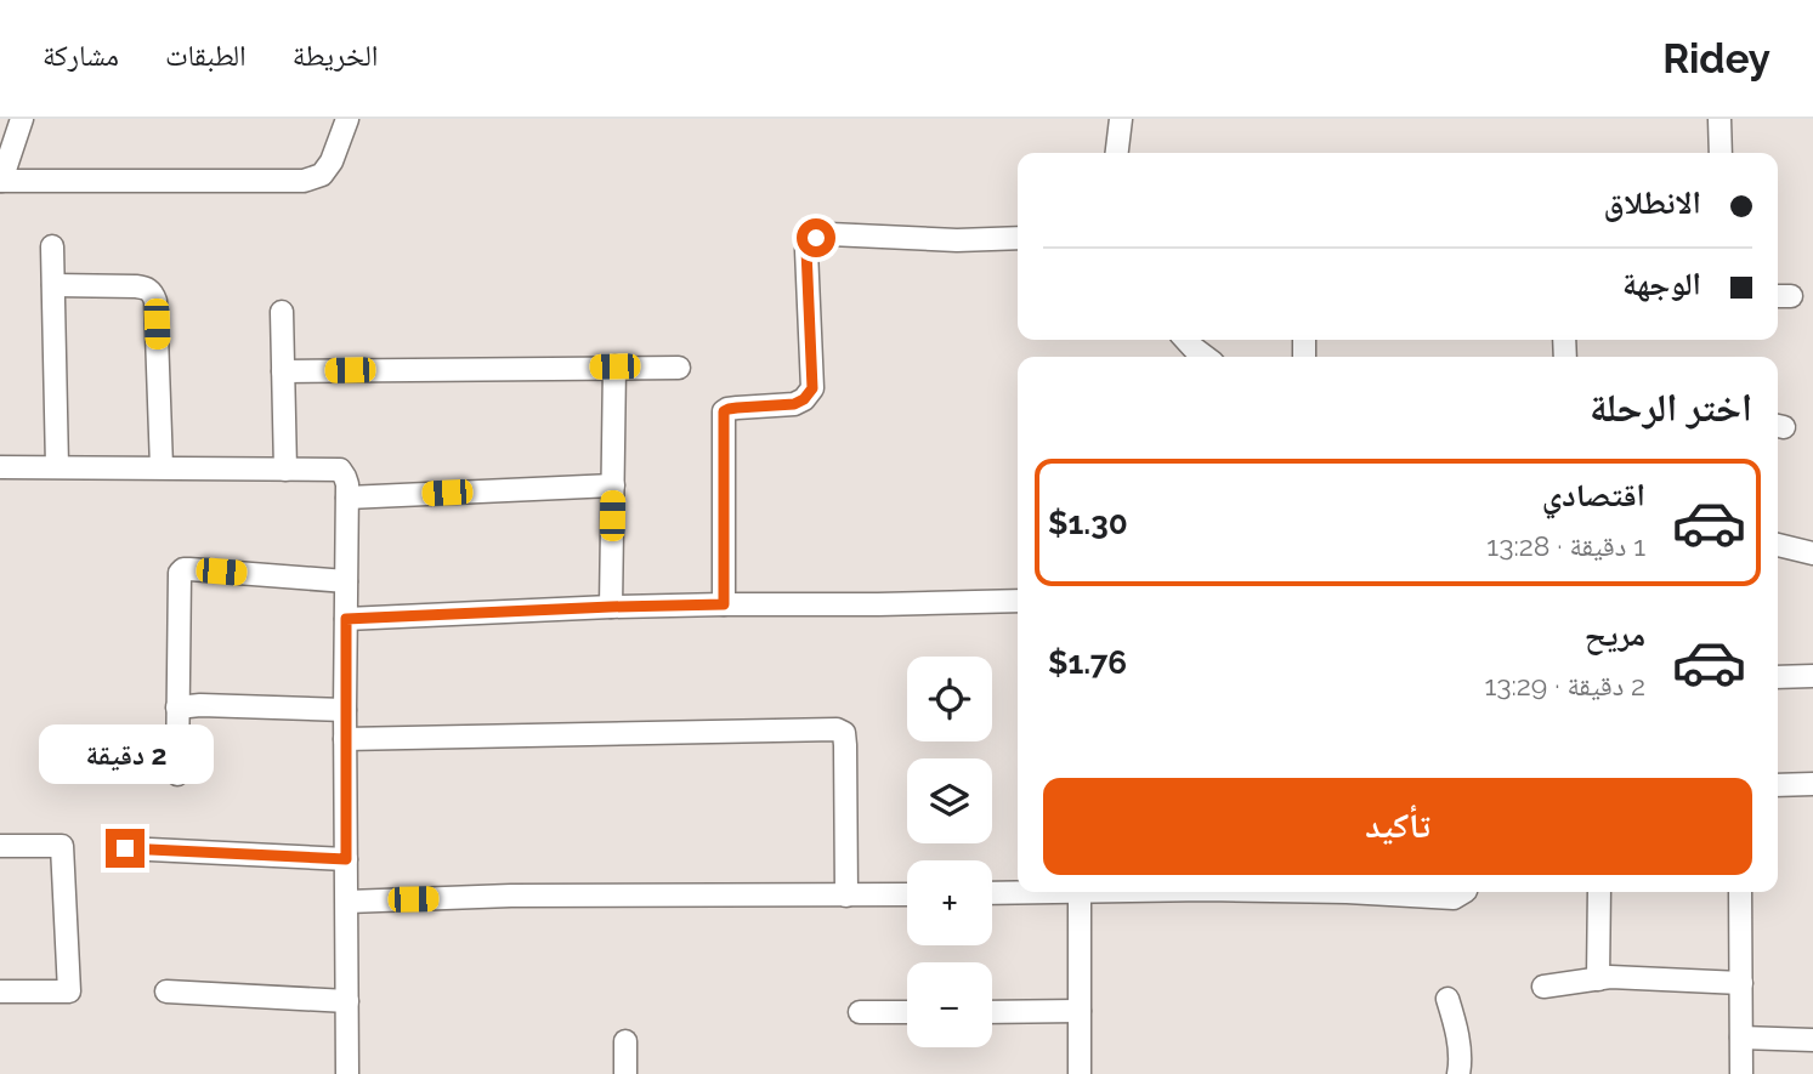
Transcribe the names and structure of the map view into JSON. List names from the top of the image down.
{
  "page": {
    "header": "Ridey",
    "nav": ["الخريطة", "الطبقات", "مشاركة"],
    "banner": ["الانطلاق", "الوجهة"],
    "heading": "اختر الرحلة",
    "list": [
      {
        "name": "اقتصادي",
        "note": "1 دقيقة · 13:28",
        "value": "$1.30"
      },
      {
        "name": "مريح",
        "note": "2 دقيقة · 13:29",
        "value": "$1.76"
      }
    ],
    "map_buttons": ["+", "−"],
    "bubble": "2 دقيقة",
    "buttons": "تأكيد"
  }
}
